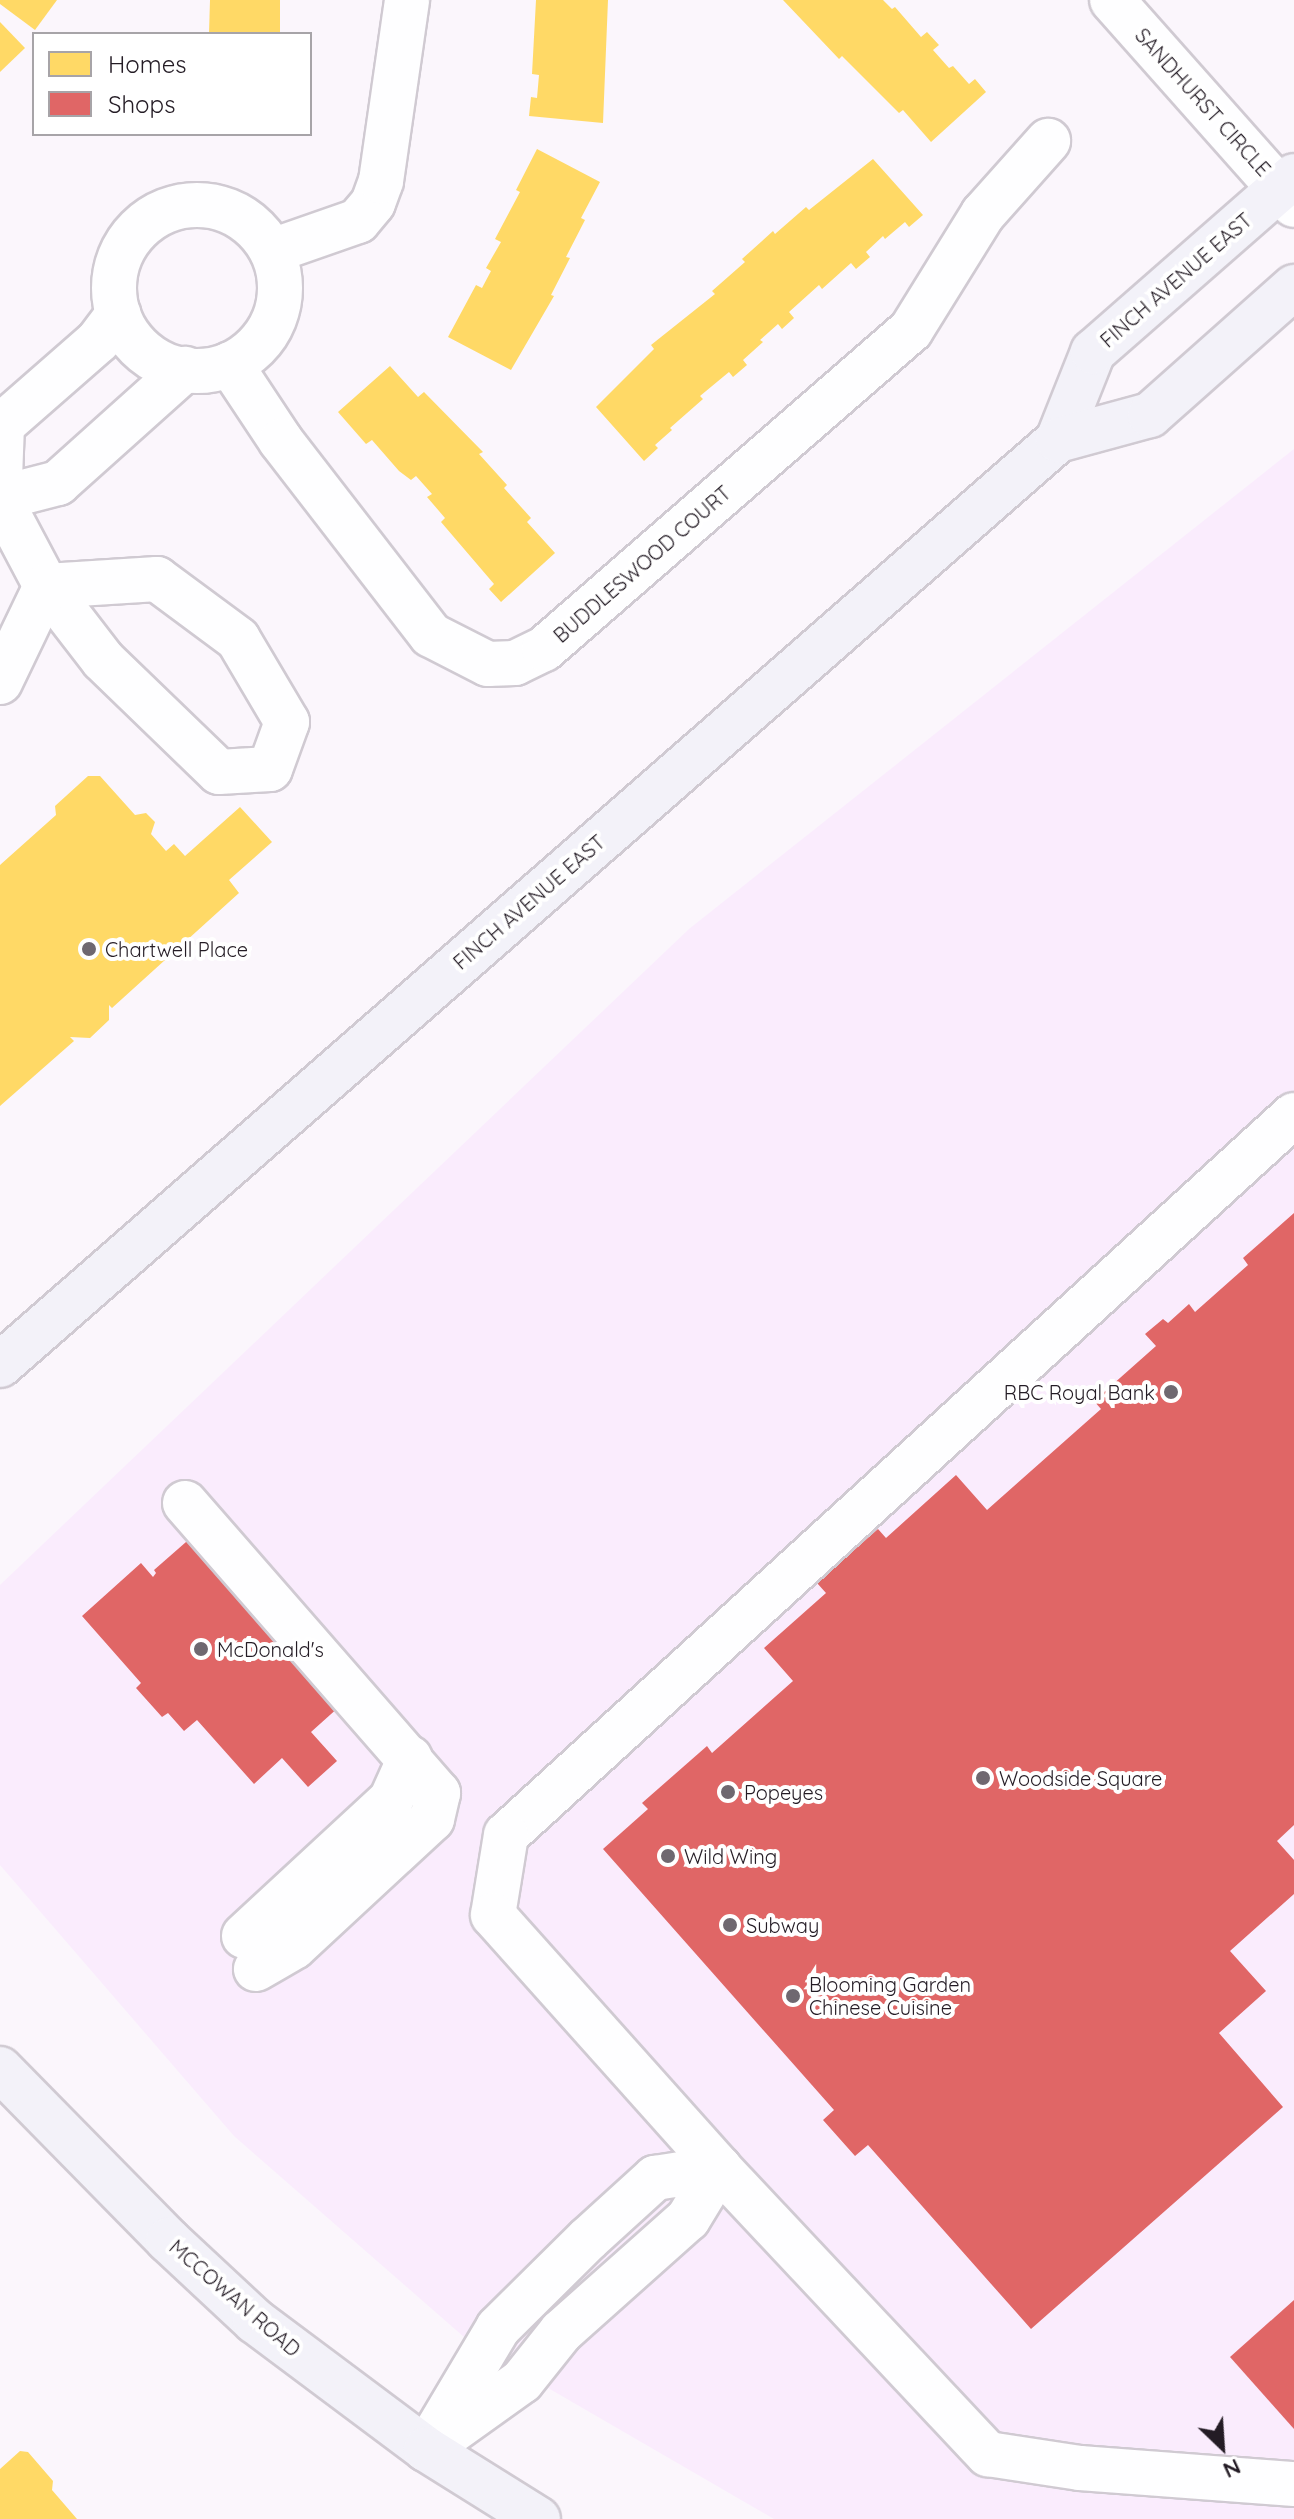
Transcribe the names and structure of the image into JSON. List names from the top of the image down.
{
  "streets": {
    "main road": ["FINCH AVENUE EAST", "MCCOWAN ROAD"],
    "street": ["SANDHURST CIRCLE", "BUDDLESWOOD COURT"]
  },
  "crossings": [
    ["SANDHURST CIRCLE", "FINCH AVENUE EAST"]
  ],
  "places": [
    "Chartwell Place",
    "RBC Royal Bank",
    "McDonald's",
    "Woodside Square",
    "Popeyes",
    "Wild Wing",
    "Subway",
    "Blooming Garden Chinese Cuisine"
  ],
  "legend": ["Homes", "Shops"],
  "north": "bottom right"
}
